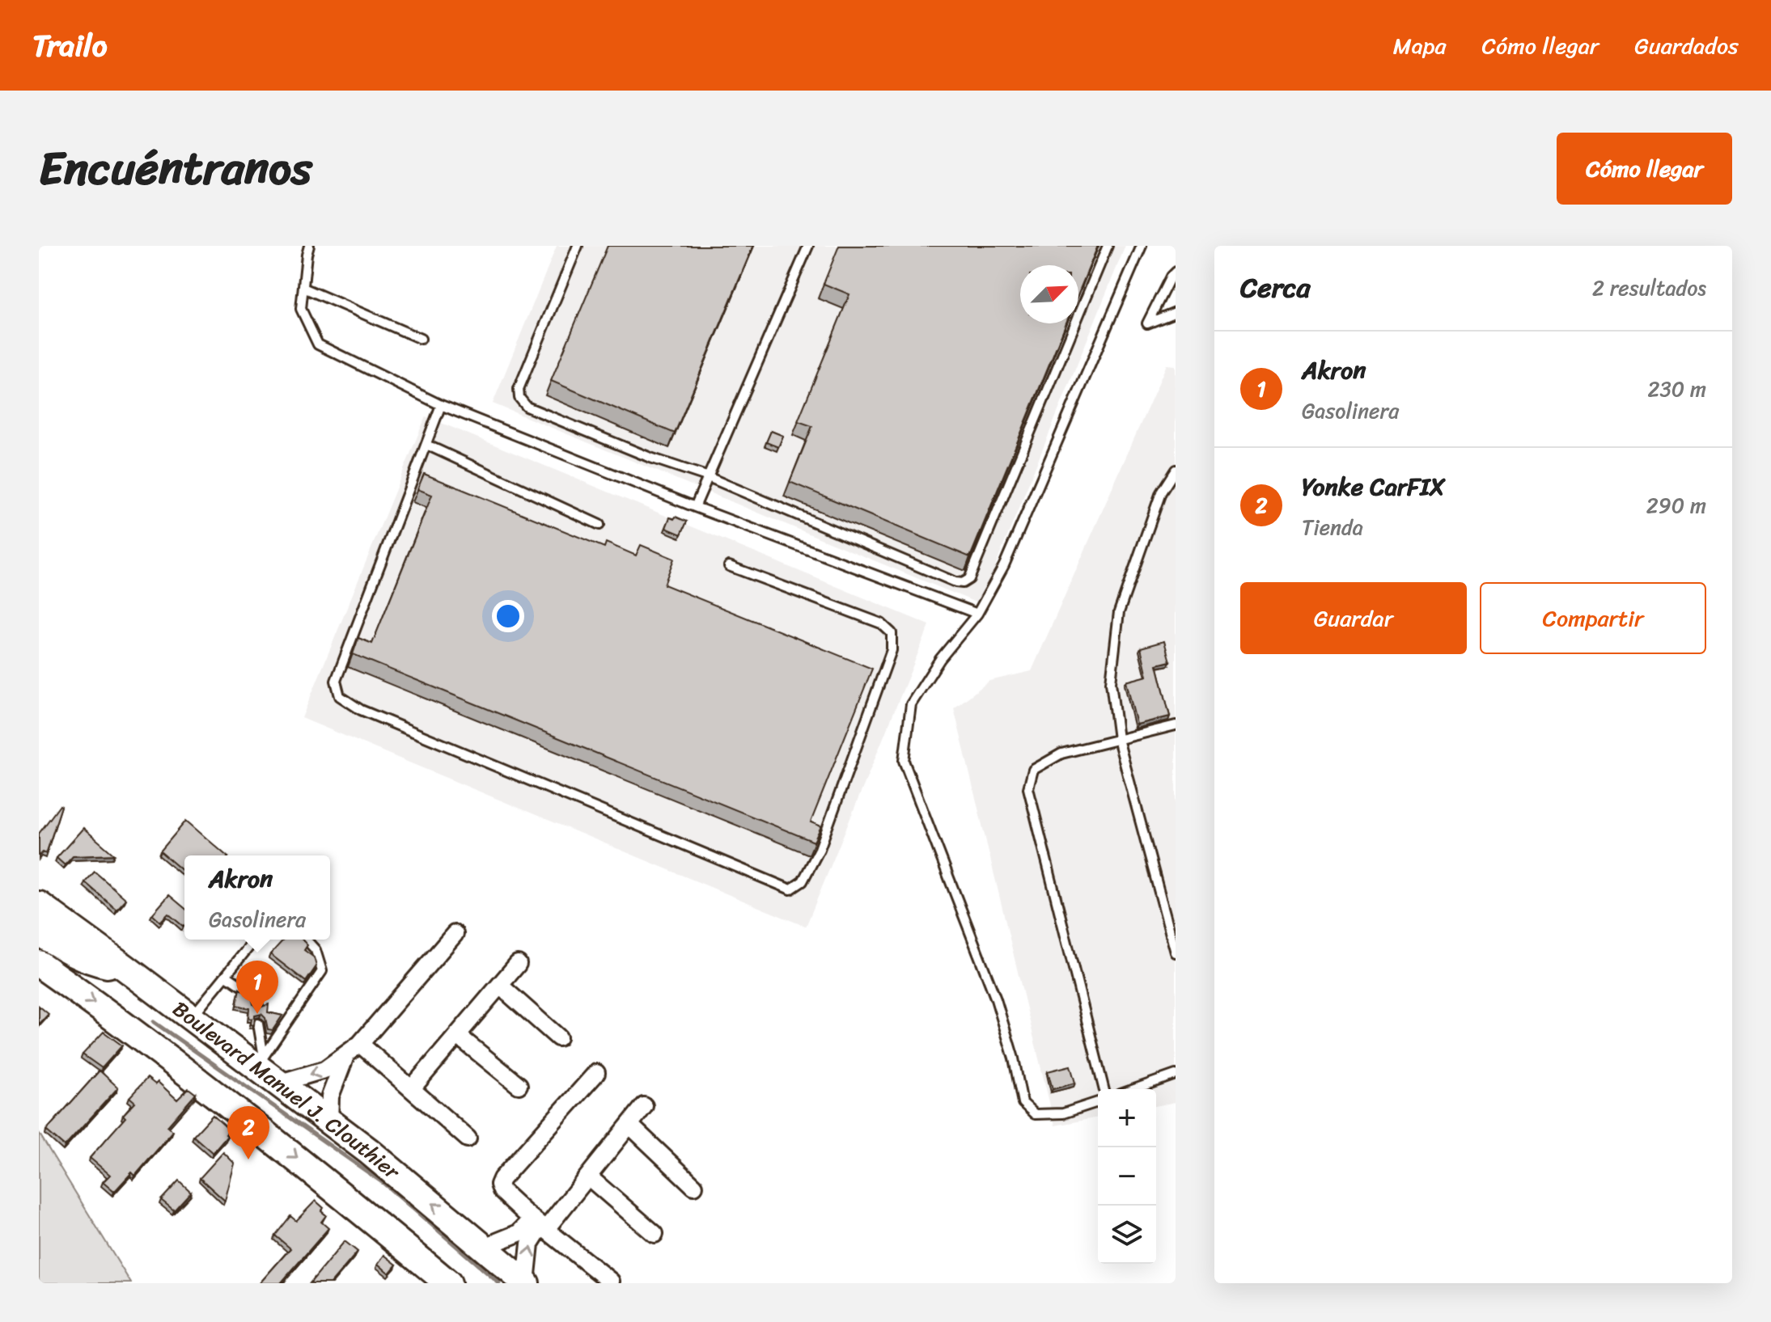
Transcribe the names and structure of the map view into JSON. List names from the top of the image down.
{
  "streets": {
    "main road": ["Boulevard Manuel J. Clouthier"]
  },
  "north": "top right",
  "page": {
    "header": "Trailo",
    "nav": ["Mapa", "Cómo llegar", "Guardados"],
    "title": "Encuéntranos",
    "buttons": [
      "Cómo llegar",
      ["Guardar", "Compartir"]
    ],
    "heading": ["Cerca", "2 resultados"],
    "list": [
      {
        "mark": "1",
        "name": "Akron",
        "note": "Gasolinera",
        "value": "230 m"
      },
      {
        "mark": "2",
        "name": "Yonke CarFIX",
        "note": "Tienda",
        "value": "290 m"
      }
    ],
    "popup": ["Akron", "Gasolinera"],
    "pins": ["1", "2"],
    "map_buttons": ["+", "−"]
  }
}
